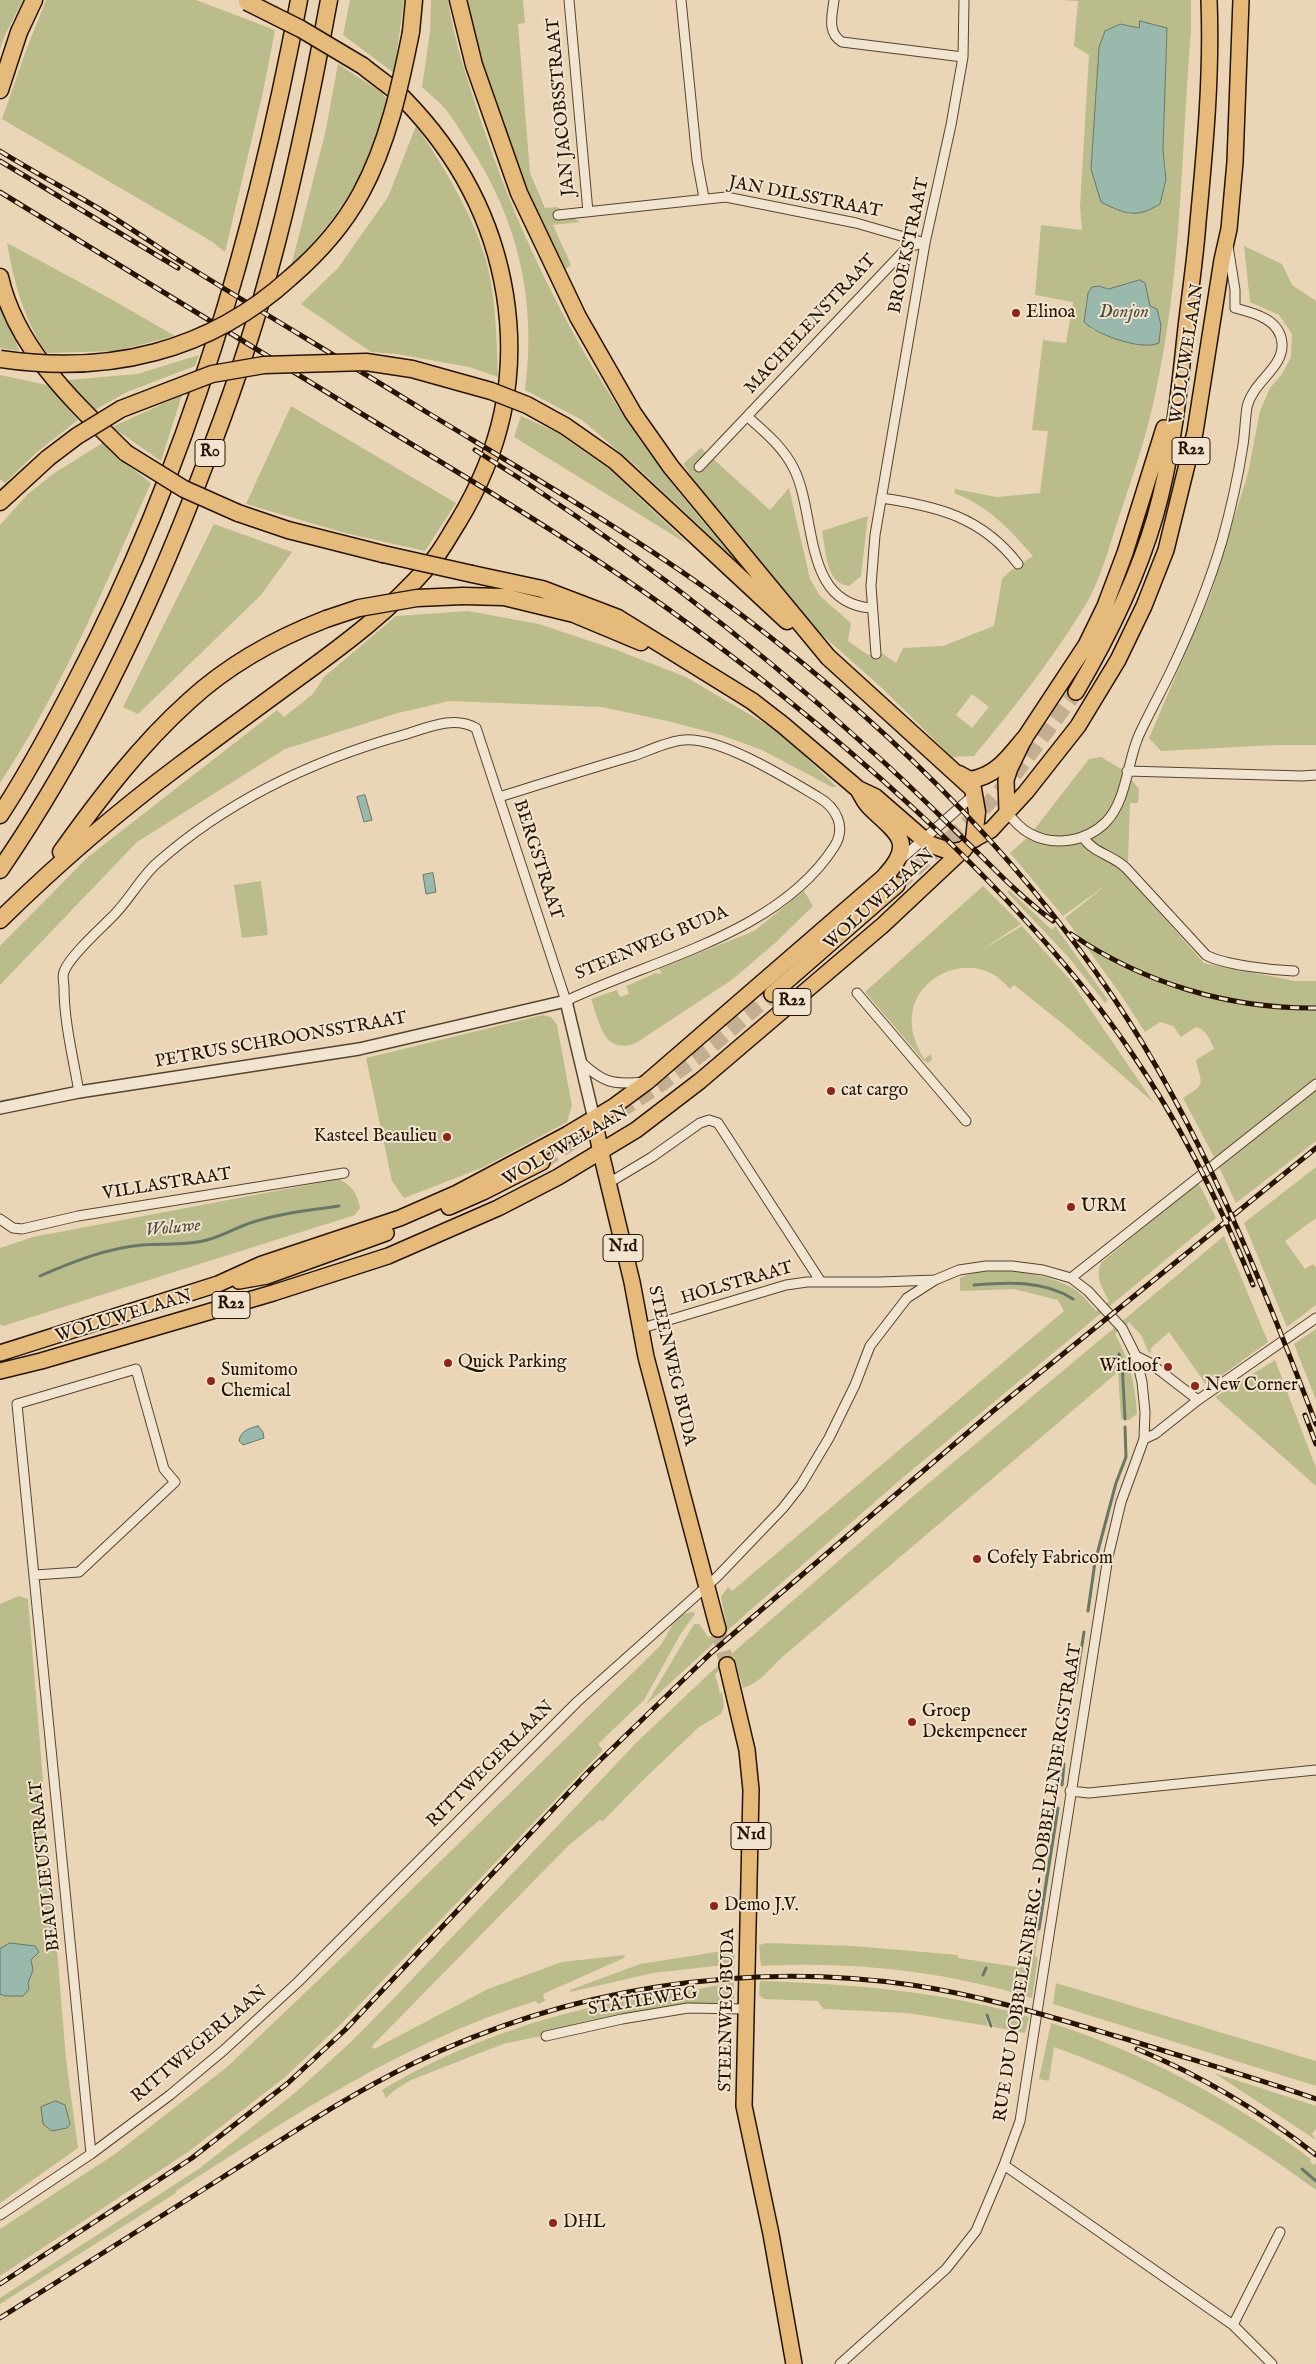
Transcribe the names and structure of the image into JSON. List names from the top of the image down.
{
  "streets": {
    "highway": ["R22", "R0"],
    "main road": ["WOLUWELAAN", "STEENWEG BUDA", "N1d"],
    "street": [
      "JAN JACOBSSTRAAT",
      "JAN DILSSTRAAT",
      "BROEKSTRAAT",
      "MACHELENSTRAAT",
      "BERGSTRAAT",
      "PETRUS SCHROONSSTRAAT",
      "VILLASTRAAT",
      "HOLSTRAAT",
      "RITTWEGERLAAN",
      "BEAULIEUSTRAAT",
      "RUE DU DOBBELENBERG - DOBBELENBERGSTRAAT",
      "STATIEWEG"
    ]
  },
  "crossings": [
    ["JAN JACOBSSTRAAT", "JAN DILSSTRAAT"],
    ["JAN DILSSTRAAT", "BROEKSTRAAT"],
    ["JAN DILSSTRAAT", "MACHELENSTRAAT"],
    ["BROEKSTRAAT", "MACHELENSTRAAT"],
    ["WOLUWELAAN", "R22"],
    ["WOLUWELAAN", "STEENWEG BUDA"],
    ["BERGSTRAAT", "STEENWEG BUDA"],
    ["BERGSTRAAT", "PETRUS SCHROONSSTRAAT"],
    ["STEENWEG BUDA", "PETRUS SCHROONSSTRAAT"],
    ["STEENWEG BUDA", "HOLSTRAAT"],
    ["STEENWEG BUDA", "RITTWEGERLAAN"],
    ["STEENWEG BUDA", "STATIEWEG"],
    ["HOLSTRAAT", "RITTWEGERLAAN"],
    ["RITTWEGERLAAN", "BEAULIEUSTRAAT"]
  ],
  "water": ["Donjon", "Woluwe"],
  "places": [
    "Elinoa",
    "cat cargo",
    "Kasteel Beaulieu",
    "URM",
    "Quick Parking",
    "Witloof",
    "Sumitomo Chemical",
    "New Corner",
    "Cofely Fabricom",
    "Groep Dekempeneer",
    "Demo J.V.",
    "DHL"
  ]
}
